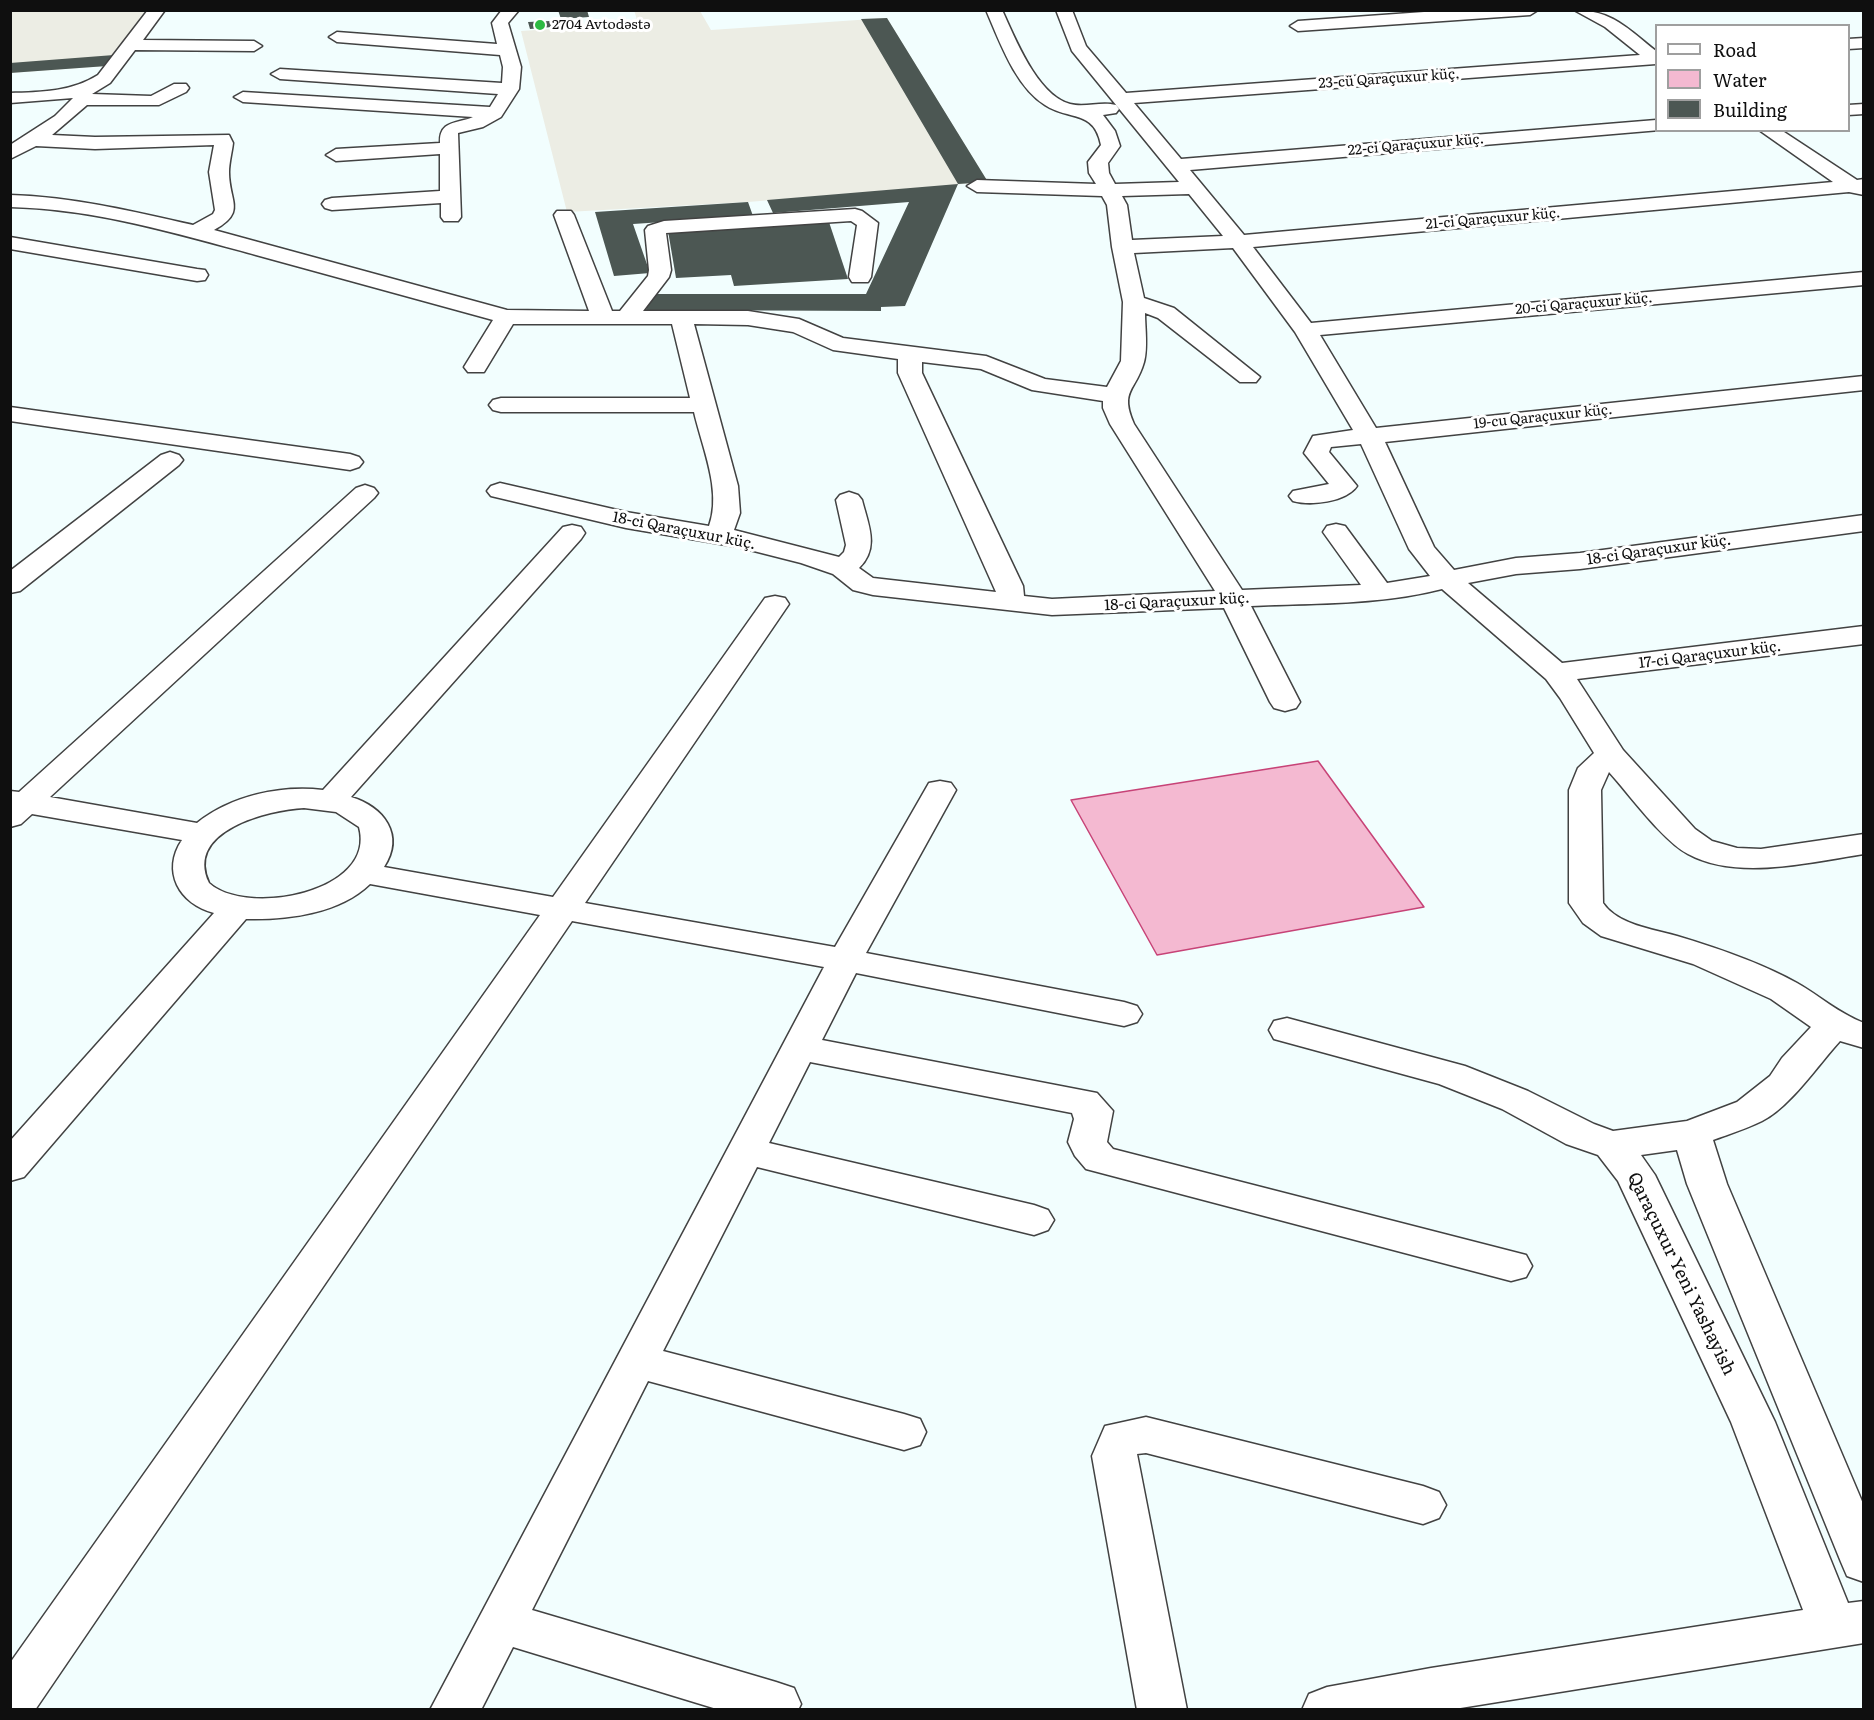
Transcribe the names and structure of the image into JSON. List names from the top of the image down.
{
  "streets": {
    "street": [
      "23-cü Qaraçuxur küç.",
      "22-ci Qaraçuxur küç.",
      "21-ci Qaraçuxur küç.",
      "20-ci Qaraçuxur küç.",
      "19-cu Qaraçuxur küç.",
      "18-ci Qaraçuxur küç.",
      "17-ci Qaraçuxur küç.",
      "Qaraçuxur Yeni Yashayish"
    ]
  },
  "places": ["2704 Avtodəstə"],
  "legend": ["Road", "Water", "Building"]
}
